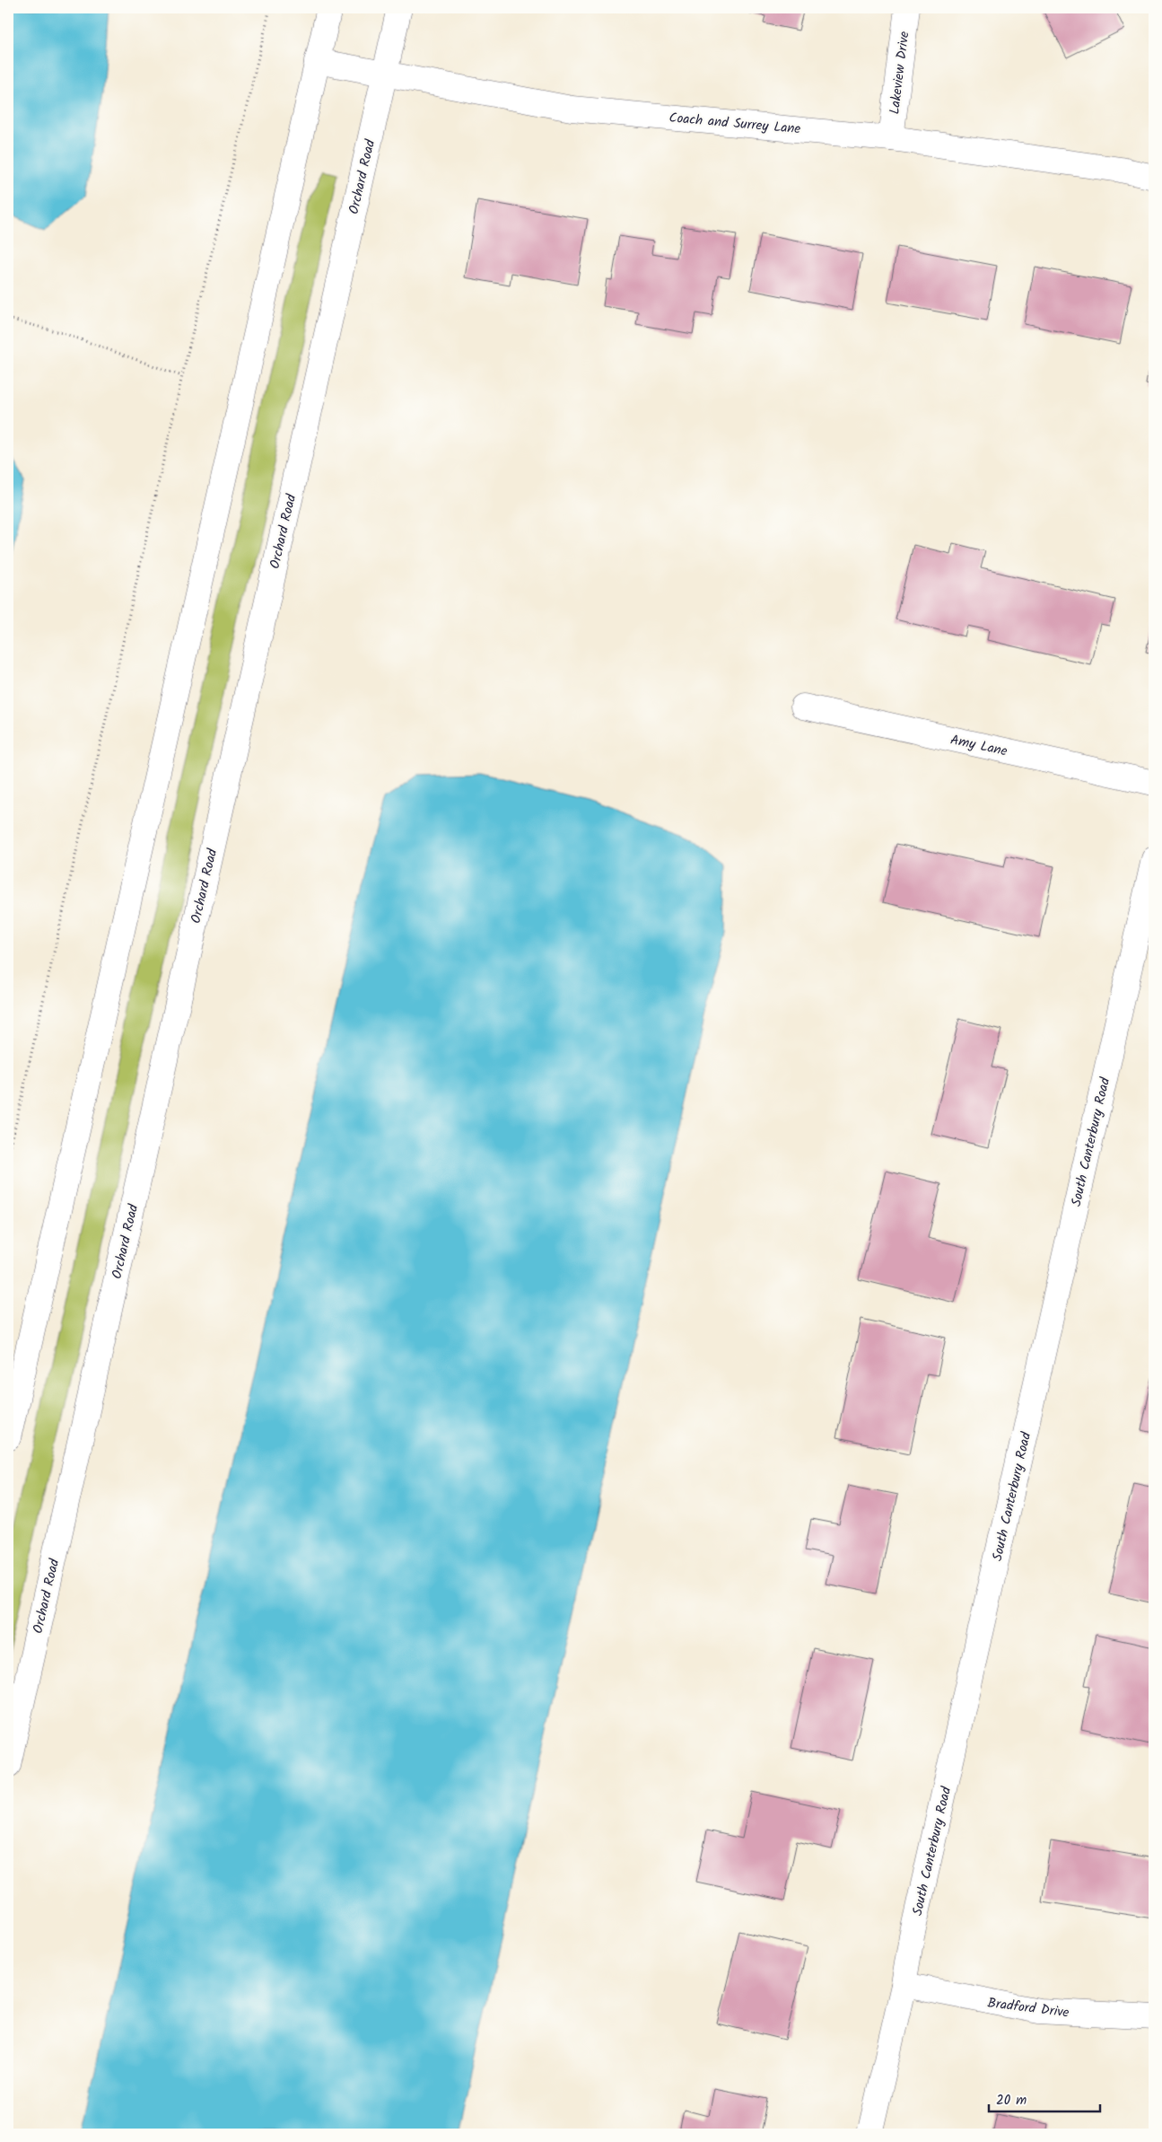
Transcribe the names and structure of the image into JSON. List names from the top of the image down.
{
  "streets": {
    "main road": [
      "Lakeview Drive",
      "Coach and Surrey Lane",
      "Orchard Road",
      "Amy Lane",
      "South Canterbury Road",
      "Bradford Drive"
    ]
  },
  "crossings": [
    ["Lakeview Drive", "Coach and Surrey Lane"],
    ["Coach and Surrey Lane", "Orchard Road"],
    ["South Canterbury Road", "Bradford Drive"]
  ],
  "scale_bar": "20 m"
}
